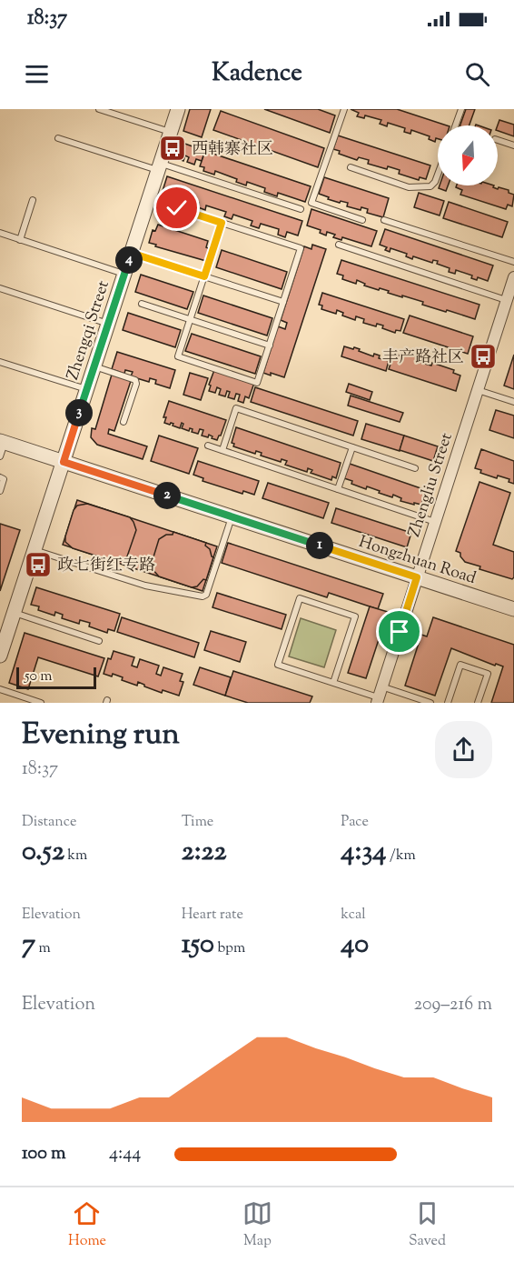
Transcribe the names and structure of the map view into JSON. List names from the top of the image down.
{
  "streets": {
    "street": ["Zhengqi Street", "Zhengliu Street", "Hongzhuan Road"]
  },
  "crossings": [
    ["Zhengqi Street", "Hongzhuan Road"],
    ["Zhengliu Street", "Hongzhuan Road"]
  ],
  "places": {
    "bus stop": ["西韩寨社区", "丰产路社区", "政七街红专路"]
  },
  "scale_bar": "50 m",
  "north": "bottom",
  "page": {
    "status": "18:37",
    "header": "Kadence",
    "pins": [
      "4",
      "3",
      "2",
      "1"
    ],
    "scale": "50 m",
    "heading": ["Evening run", "18:37"],
    "stats": [
      ["Distance", "0.52 km"],
      ["Time", "2:22"],
      ["Pace", "4:34 /km"],
      ["Elevation", "7 m"],
      ["Heart rate", "150 bpm"],
      ["kcal", "40"]
    ],
    "chart": ["Elevation", "209–216 m"],
    "list": [
      {
        "name": "100 m",
        "note": "4:44"
      }
    ],
    "tabs": ["Home", "Map", "Saved"]
  }
}
